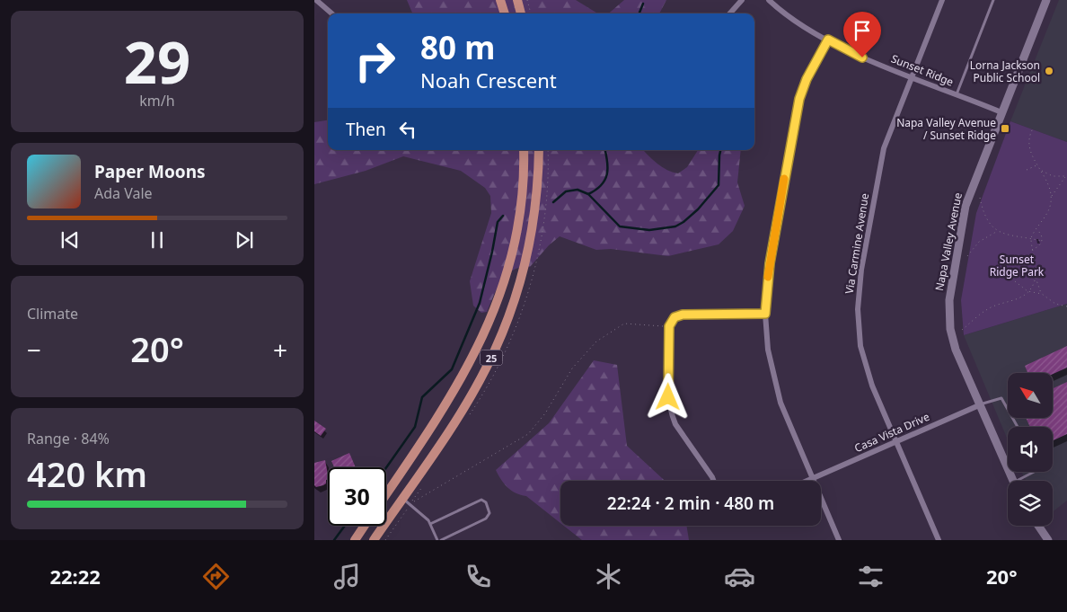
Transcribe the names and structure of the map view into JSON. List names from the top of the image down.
{
  "streets": {
    "main road": ["25"],
    "street": [
      "Sunset Ridge",
      "Napa Valley Avenue",
      "Via Carmine Avenue",
      "Casa Vista Drive"
    ]
  },
  "crossings": [
    ["Sunset Ridge", "Napa Valley Avenue"],
    ["Sunset Ridge", "Via Carmine Avenue"],
    ["Napa Valley Avenue", "Casa Vista Drive"],
    ["Via Carmine Avenue", "Casa Vista Drive"]
  ],
  "parks": ["Sunset Ridge Park"],
  "places": {
    "other": ["Lorna Jackson Public School"],
    "transit": ["Napa Valley Avenue / Sunset Ridge"]
  },
  "north": "top left",
  "page": {
    "tile": [
      ["29", "km/h"],
      "Climate",
      ["Range · 84%", "420 km"]
    ],
    "turn": ["80 m", "Noah Crescent"],
    "then": "Then",
    "song": ["Paper Moons", "Ada Vale"],
    "heat": ["−", "20°", "+"],
    "limit": "30",
    "trip": "22:24 · 2 min · 480 m",
    "tabs": ["22:22", "20°"]
  }
}
